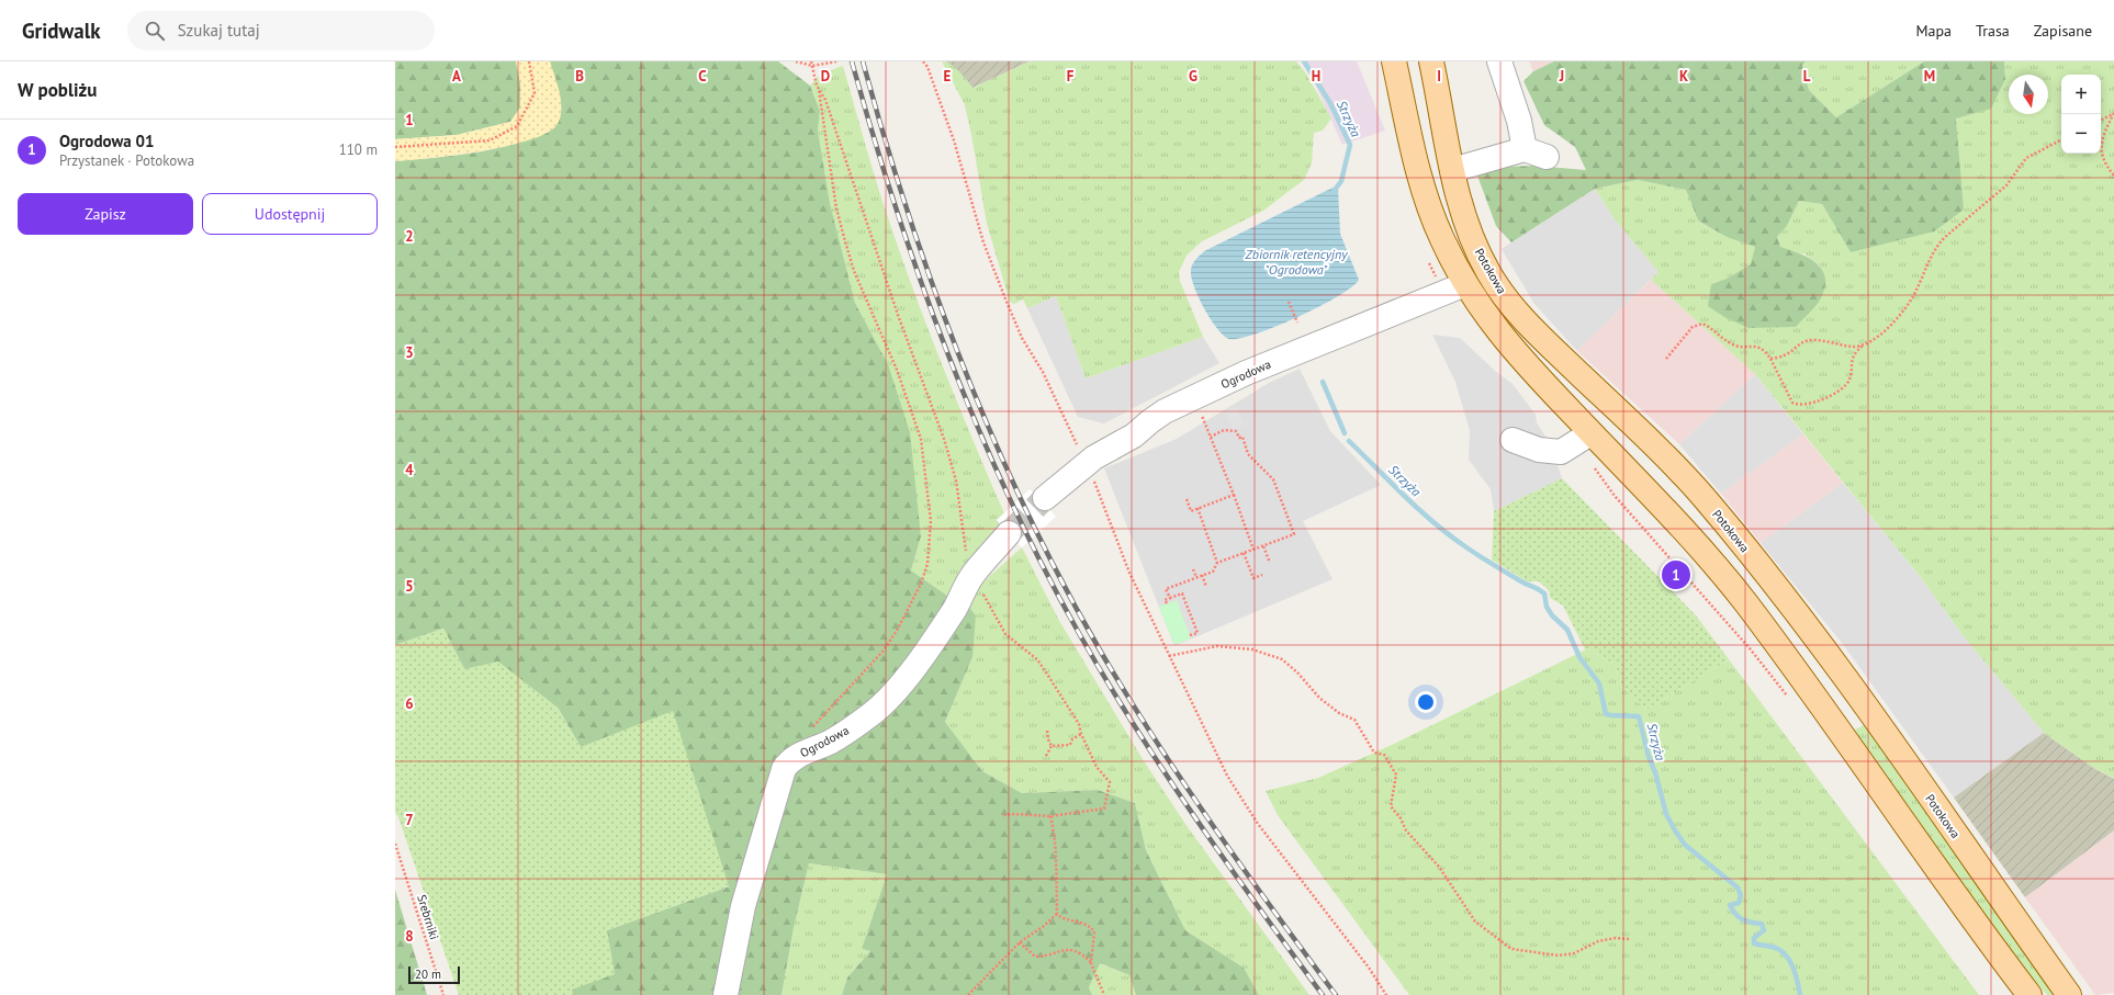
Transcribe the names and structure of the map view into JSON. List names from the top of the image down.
{
  "streets": {
    "main road": ["Potokowa"],
    "street": ["Ogrodowa"],
    "path": ["Srebrniki"]
  },
  "water": ["Strzyża", "Zbiornik retencyjny \"Ogrodowa\""],
  "scale_bar": "20 m",
  "north": "bottom",
  "page": {
    "header": "Gridwalk",
    "search": "Szukaj tutaj",
    "nav": ["Mapa", "Trasa", "Zapisane"],
    "heading": "W pobliżu",
    "map_buttons": ["+", "−"],
    "list": [
      {
        "mark": "1",
        "name": "Ogrodowa 01",
        "note": "Przystanek · Potokowa",
        "value": "110 m"
      }
    ],
    "buttons": ["Zapisz", "Udostępnij"],
    "pins": "1",
    "scale": "20 m"
  },
  "grid": {
    "columns": [
      "A",
      "B",
      "C",
      "D",
      "E",
      "F",
      "G",
      "H",
      "I",
      "J",
      "K",
      "L",
      "M"
    ],
    "rows": [
      "1",
      "2",
      "3",
      "4",
      "5",
      "6",
      "7",
      "8"
    ]
  }
}
